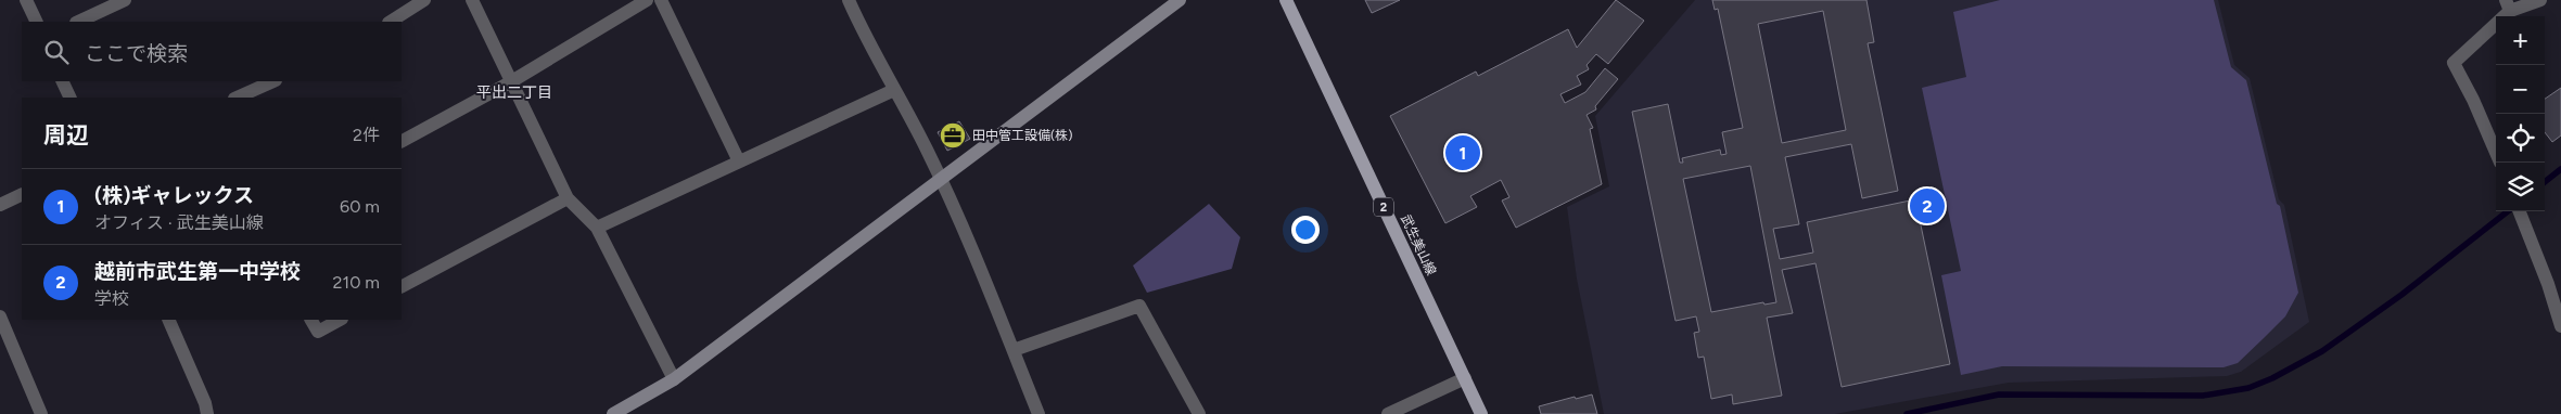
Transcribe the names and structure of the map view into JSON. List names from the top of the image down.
{
  "streets": {
    "main road": ["2", "武生美山線"]
  },
  "districts": ["平出二丁目"],
  "places": {
    "office": ["田中管工設備(株)"]
  },
  "page": {
    "map_buttons": ["+", "−"],
    "search": "ここで検索",
    "heading": ["周辺", "2件"],
    "pins": ["1", "2"],
    "list": [
      {
        "mark": "1",
        "name": "(株)ギャレックス",
        "note": "オフィス · 武生美山線",
        "value": "60 m"
      },
      {
        "mark": "2",
        "name": "越前市武生第一中学校",
        "note": "学校",
        "value": "210 m"
      }
    ]
  }
}
